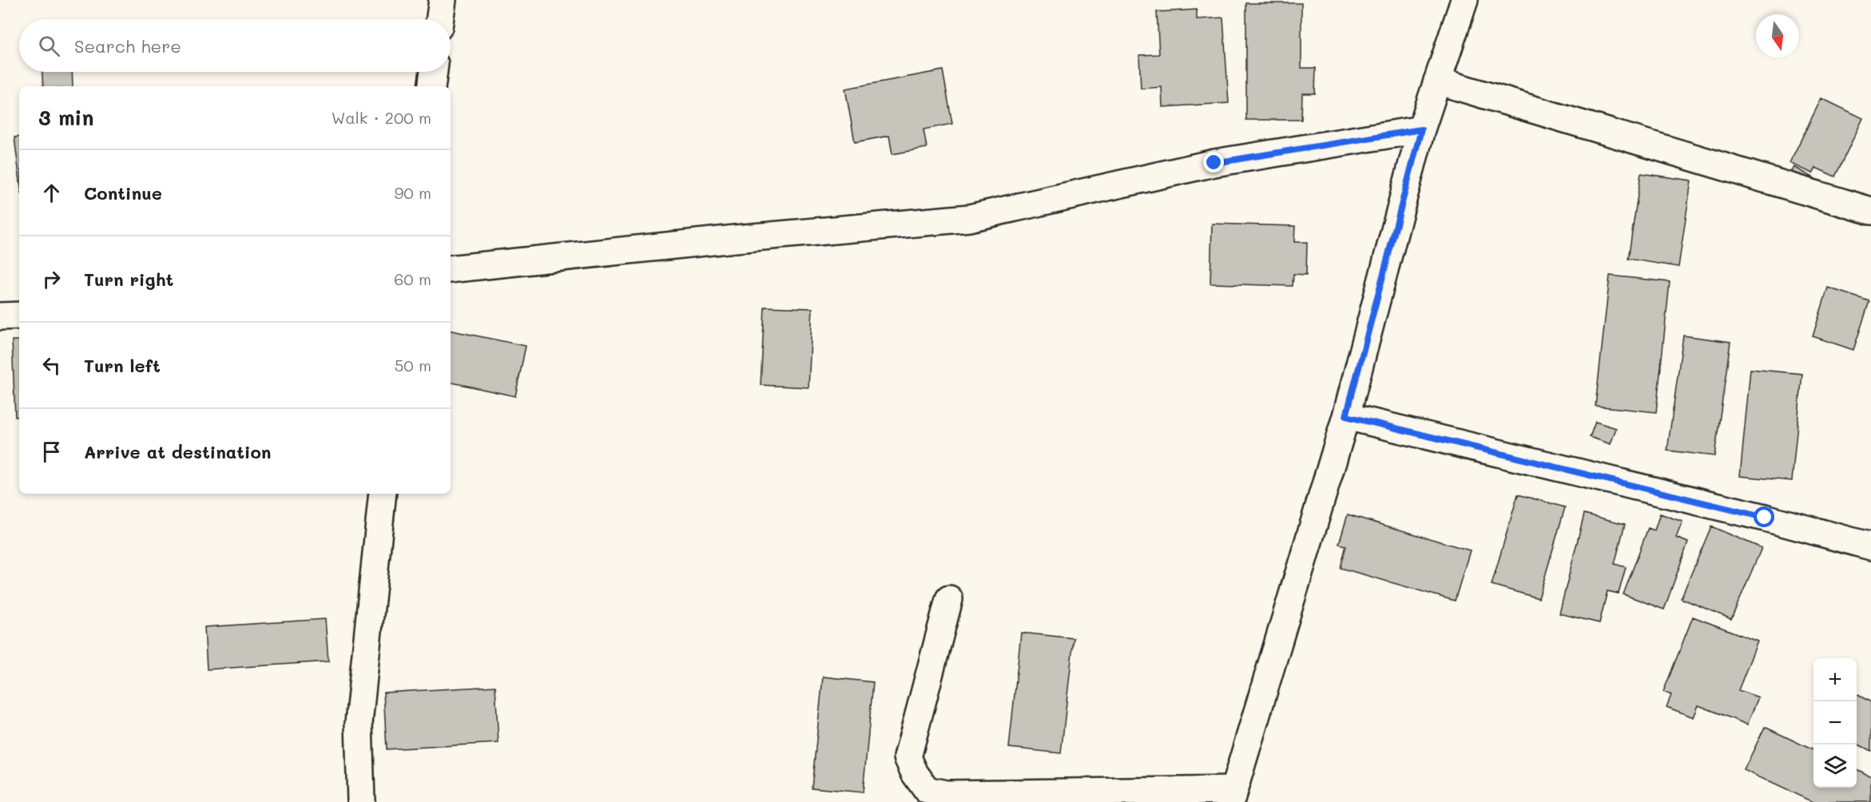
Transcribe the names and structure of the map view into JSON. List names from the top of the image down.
{
  "north": "bottom",
  "page": {
    "search": "Search here",
    "heading": ["3 min", "Walk · 200 m"],
    "list": [
      ["Continue", "90 m"],
      ["Turn right", "60 m"],
      ["Turn left", "50 m"],
      "Arrive at destination"
    ],
    "map_buttons": ["+", "−"]
  }
}
